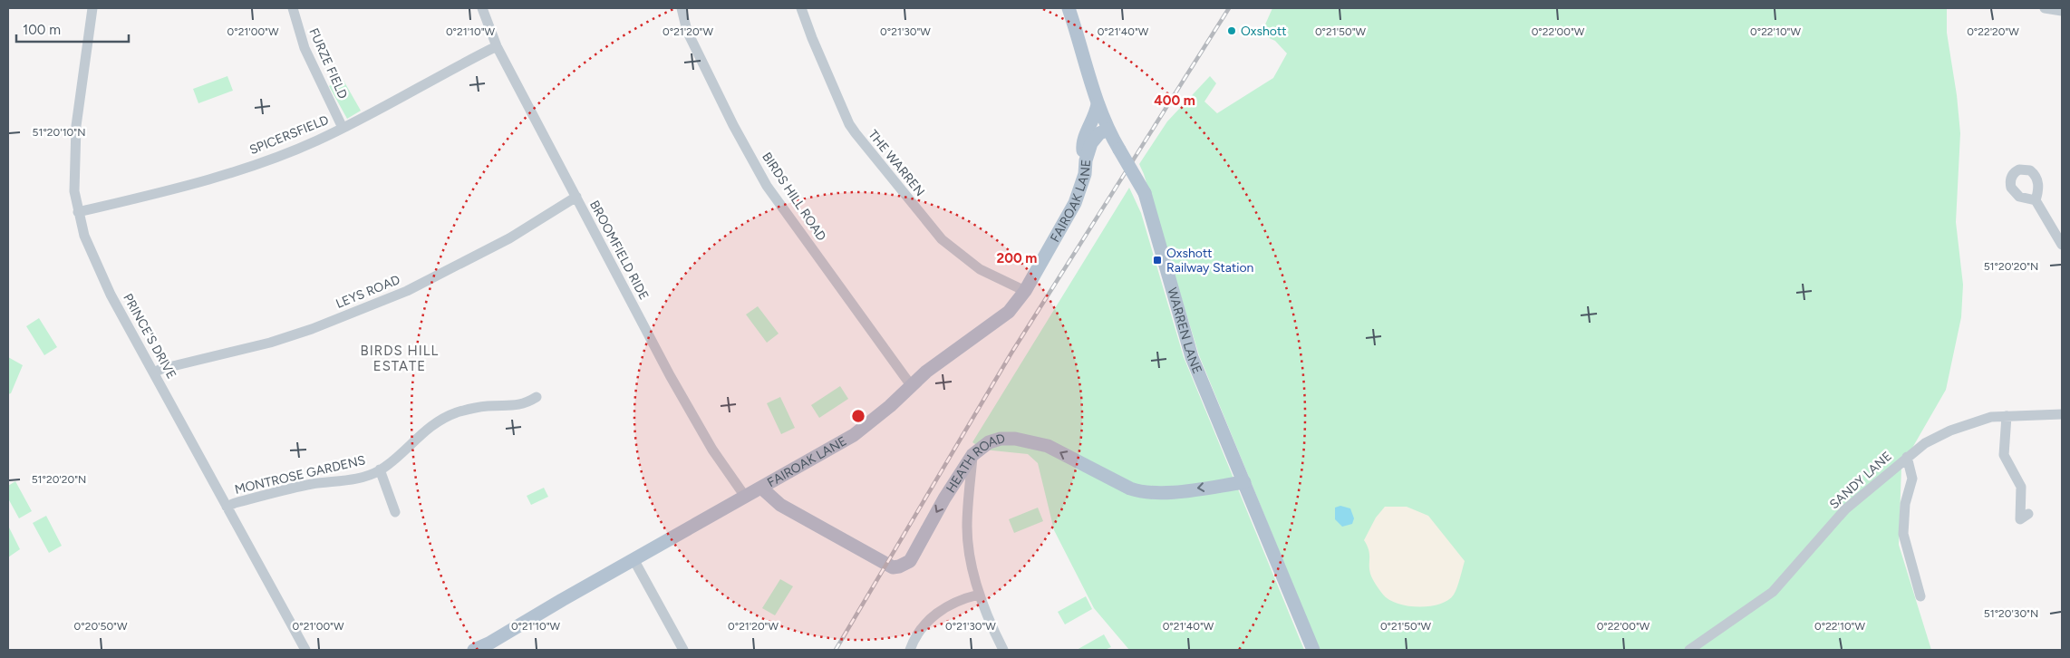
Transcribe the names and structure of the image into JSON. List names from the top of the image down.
{
  "streets": {
    "main road": ["FAIROAK LANE", "WARREN LANE", "HEATH ROAD"],
    "street": [
      "FURZE FIELD",
      "SPICERSFIELD",
      "THE WARREN",
      "BIRDS HILL ROAD",
      "BROOMFIELD RIDE",
      "LEYS ROAD",
      "PRINCE'S DRIVE",
      "MONTROSE GARDENS",
      "SANDY LANE"
    ]
  },
  "crossings": [
    ["FURZE FIELD", "SPICERSFIELD"],
    ["SPICERSFIELD", "BROOMFIELD RIDE"],
    ["SPICERSFIELD", "PRINCE'S DRIVE"],
    ["THE WARREN", "FAIROAK LANE"],
    ["BIRDS HILL ROAD", "FAIROAK LANE"],
    ["FAIROAK LANE", "BROOMFIELD RIDE"],
    ["FAIROAK LANE", "WARREN LANE"],
    ["FAIROAK LANE", "HEATH ROAD"],
    ["BROOMFIELD RIDE", "LEYS ROAD"],
    ["LEYS ROAD", "PRINCE'S DRIVE"],
    ["WARREN LANE", "HEATH ROAD"],
    ["PRINCE'S DRIVE", "MONTROSE GARDENS"]
  ],
  "one_way": ["HEATH ROAD"],
  "districts": ["BIRDS HILL ESTATE"],
  "places": {
    "other": ["Oxshott"],
    "transit": ["Oxshott Railway Station"]
  },
  "scale_bar": "100 m",
  "coordinates": [
    "0°21'00\"W",
    "0°21'10\"W",
    "0°21'20\"W",
    "0°21'30\"W",
    "0°21'40\"W",
    "0°21'50\"W",
    "0°22'00\"W",
    "0°22'10\"W",
    "0°22'20\"W",
    "51°20'10\"N",
    "51°20'20\"N",
    "51°20'30\"N",
    "0°20'50\"W"
  ],
  "rings": ["400 m", "200 m"]
}
